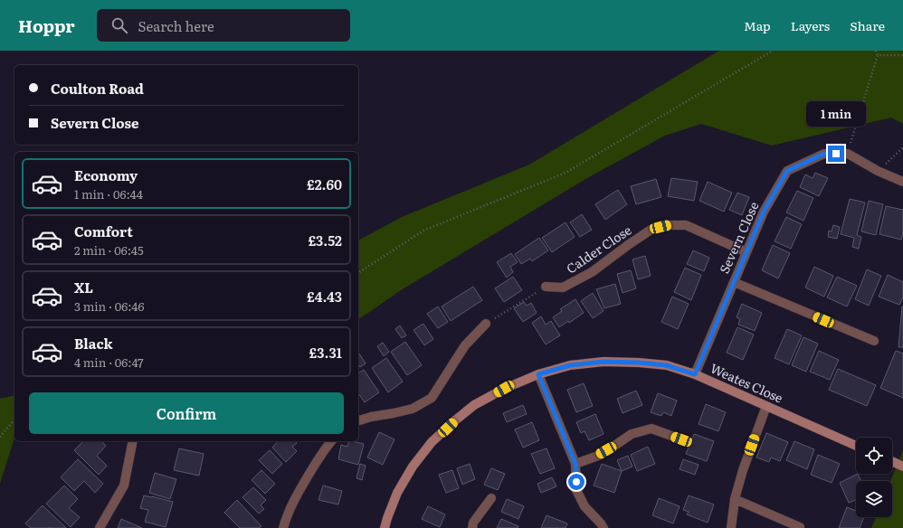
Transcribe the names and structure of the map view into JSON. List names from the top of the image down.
{
  "streets": {
    "street": ["Severn Close", "Calder Close", "Weates Close"]
  },
  "crossings": [
    ["Severn Close", "Calder Close"],
    ["Severn Close", "Weates Close"]
  ],
  "page": {
    "header": "Hoppr",
    "search": "Search here",
    "nav": ["Map", "Layers", "Share"],
    "banner": ["Coulton Road", "Severn Close"],
    "bubble": "1 min",
    "list": [
      {
        "name": "Economy",
        "note": "1 min · 06:44",
        "value": "£2.60"
      },
      {
        "name": "Comfort",
        "note": "2 min · 06:45",
        "value": "£3.52"
      },
      {
        "name": "XL",
        "note": "3 min · 06:46",
        "value": "£4.43"
      },
      {
        "name": "Black",
        "note": "4 min · 06:47",
        "value": "£3.31"
      }
    ],
    "buttons": "Confirm"
  }
}
